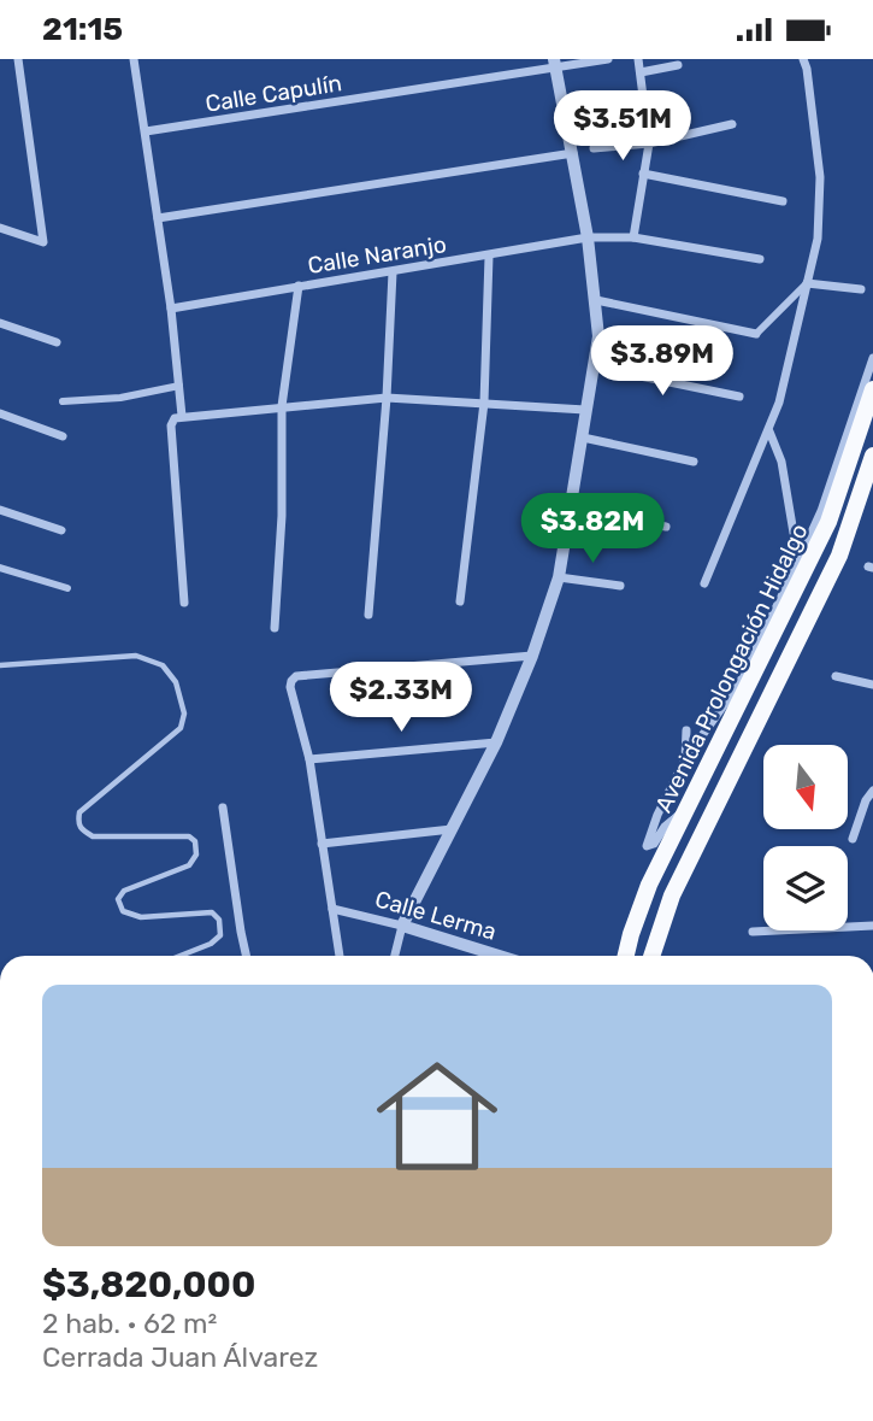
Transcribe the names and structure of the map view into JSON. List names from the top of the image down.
{
  "streets": {
    "highway": ["Avenida Prolongación Hidalgo"],
    "street": ["Calle Capulín", "Calle Naranjo", "Calle Lerma"]
  },
  "north": "bottom",
  "page": {
    "status": "21:15",
    "price": [
      "$3.51M",
      "$3.89M",
      "$3.82M",
      "$2.33M"
    ],
    "list": [
      {
        "name": "$3,820,000",
        "note": "2 hab. · 62 m² · Cerrada Juan Álvarez"
      }
    ]
  }
}
